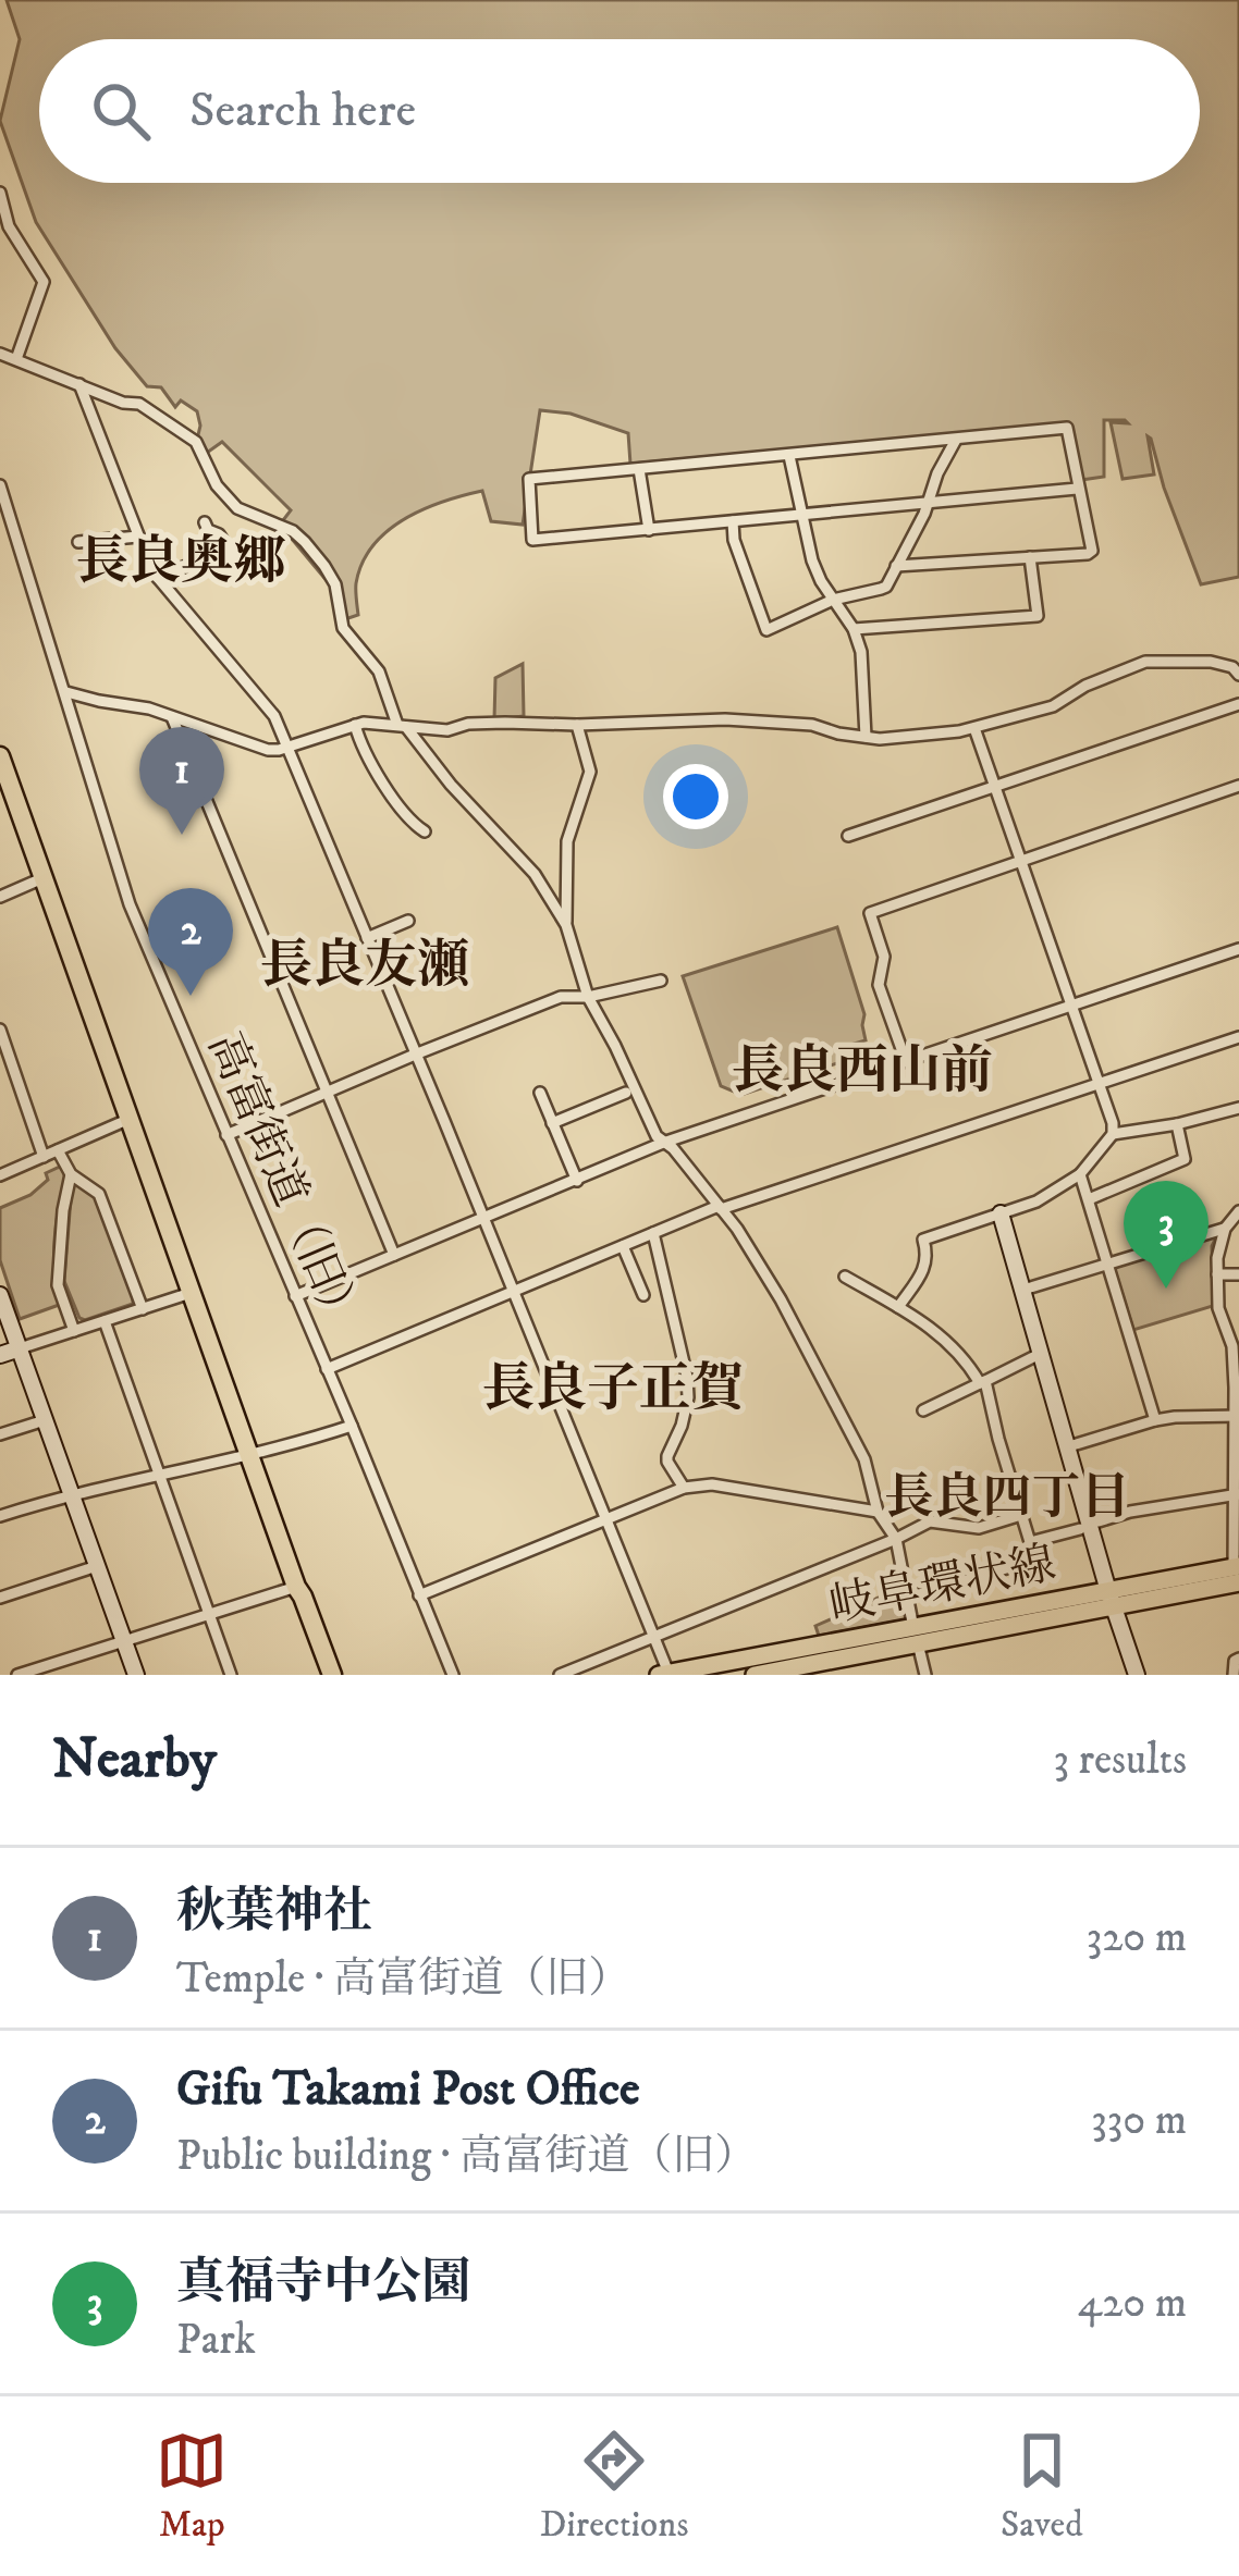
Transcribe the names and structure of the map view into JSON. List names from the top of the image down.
{
  "streets": {
    "main road": ["岐阜環状線"],
    "street": ["高富街道（旧）"]
  },
  "districts": [
    "長良奥郷",
    "長良友瀬",
    "長良西山前",
    "長良子正賀",
    "長良四丁目"
  ],
  "page": {
    "search": "Search here",
    "pins": ["1", "2", "3"],
    "heading": ["Nearby", "3 results"],
    "list": [
      {
        "mark": "1",
        "name": "秋葉神社",
        "note": "Temple · 高富街道（旧）",
        "value": "320 m"
      },
      {
        "mark": "2",
        "name": "Gifu Takami Post Office",
        "note": "Public building · 高富街道（旧）",
        "value": "330 m"
      },
      {
        "mark": "3",
        "name": "真福寺中公園",
        "note": "Park",
        "value": "420 m"
      }
    ],
    "nav": ["Map", "Directions", "Saved"]
  }
}
